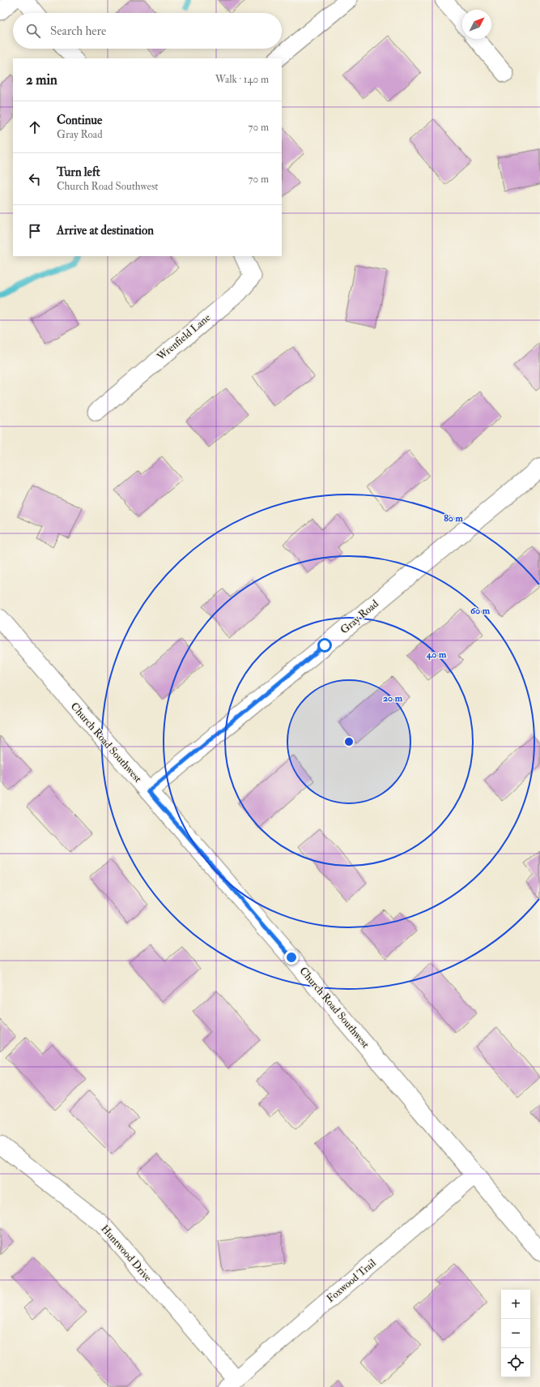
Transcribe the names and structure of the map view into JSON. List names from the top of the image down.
{
  "streets": {
    "street": [
      "Wrenfield Lane",
      "Gray Road",
      "Church Road Southwest",
      "Huntwood Drive",
      "Foxwood Trail"
    ]
  },
  "crossings": [
    ["Gray Road", "Church Road Southwest"],
    ["Church Road Southwest", "Foxwood Trail"],
    ["Huntwood Drive", "Foxwood Trail"]
  ],
  "north": "top right",
  "page": {
    "search": "Search here",
    "heading": ["2 min", "Walk · 140 m"],
    "list": [
      ["Continue", "Gray Road", "70 m"],
      ["Turn left", "Church Road Southwest", "70 m"],
      "Arrive at destination"
    ],
    "map_buttons": ["+", "−"]
  },
  "rings": [
    "80 m",
    "60 m",
    "40 m",
    "20 m"
  ]
}
